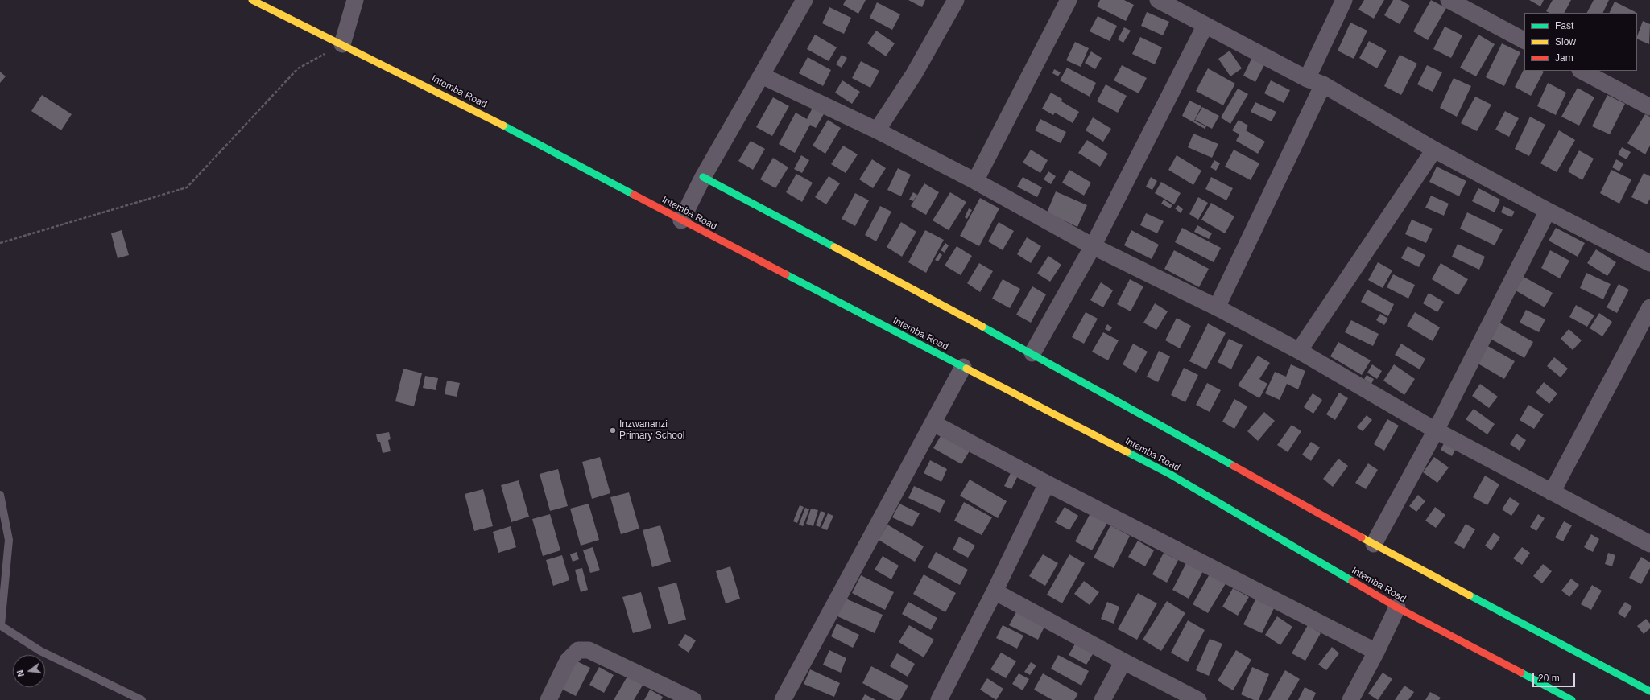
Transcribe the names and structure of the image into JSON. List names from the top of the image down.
{
  "streets": {
    "street": ["Intemba Road"]
  },
  "places": ["Inzwananzi Primary School"],
  "legend": ["Fast", "Slow", "Jam"],
  "scale_bar": "20 m",
  "north": "left"
}
